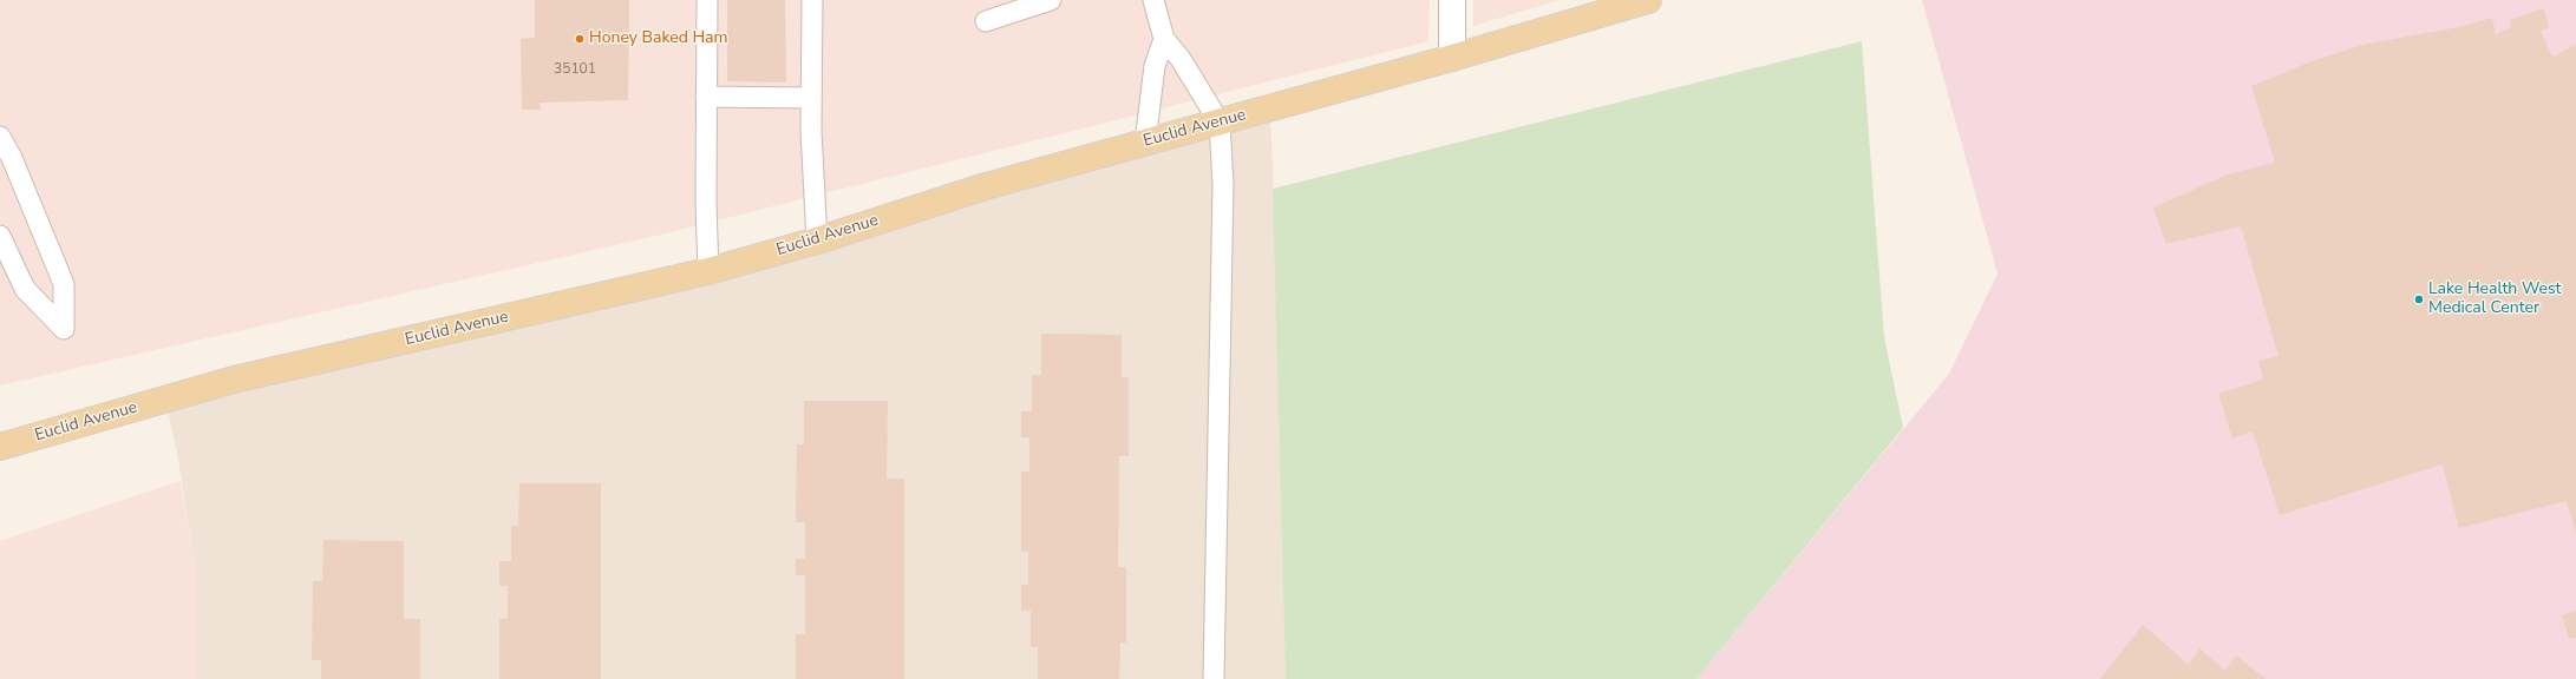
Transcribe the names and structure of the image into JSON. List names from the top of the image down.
{
  "streets": {
    "main road": ["Euclid Avenue"]
  },
  "places": ["Honey Baked Ham", "Lake Health West Medical Center"],
  "house_numbers": ["35101"]
}
